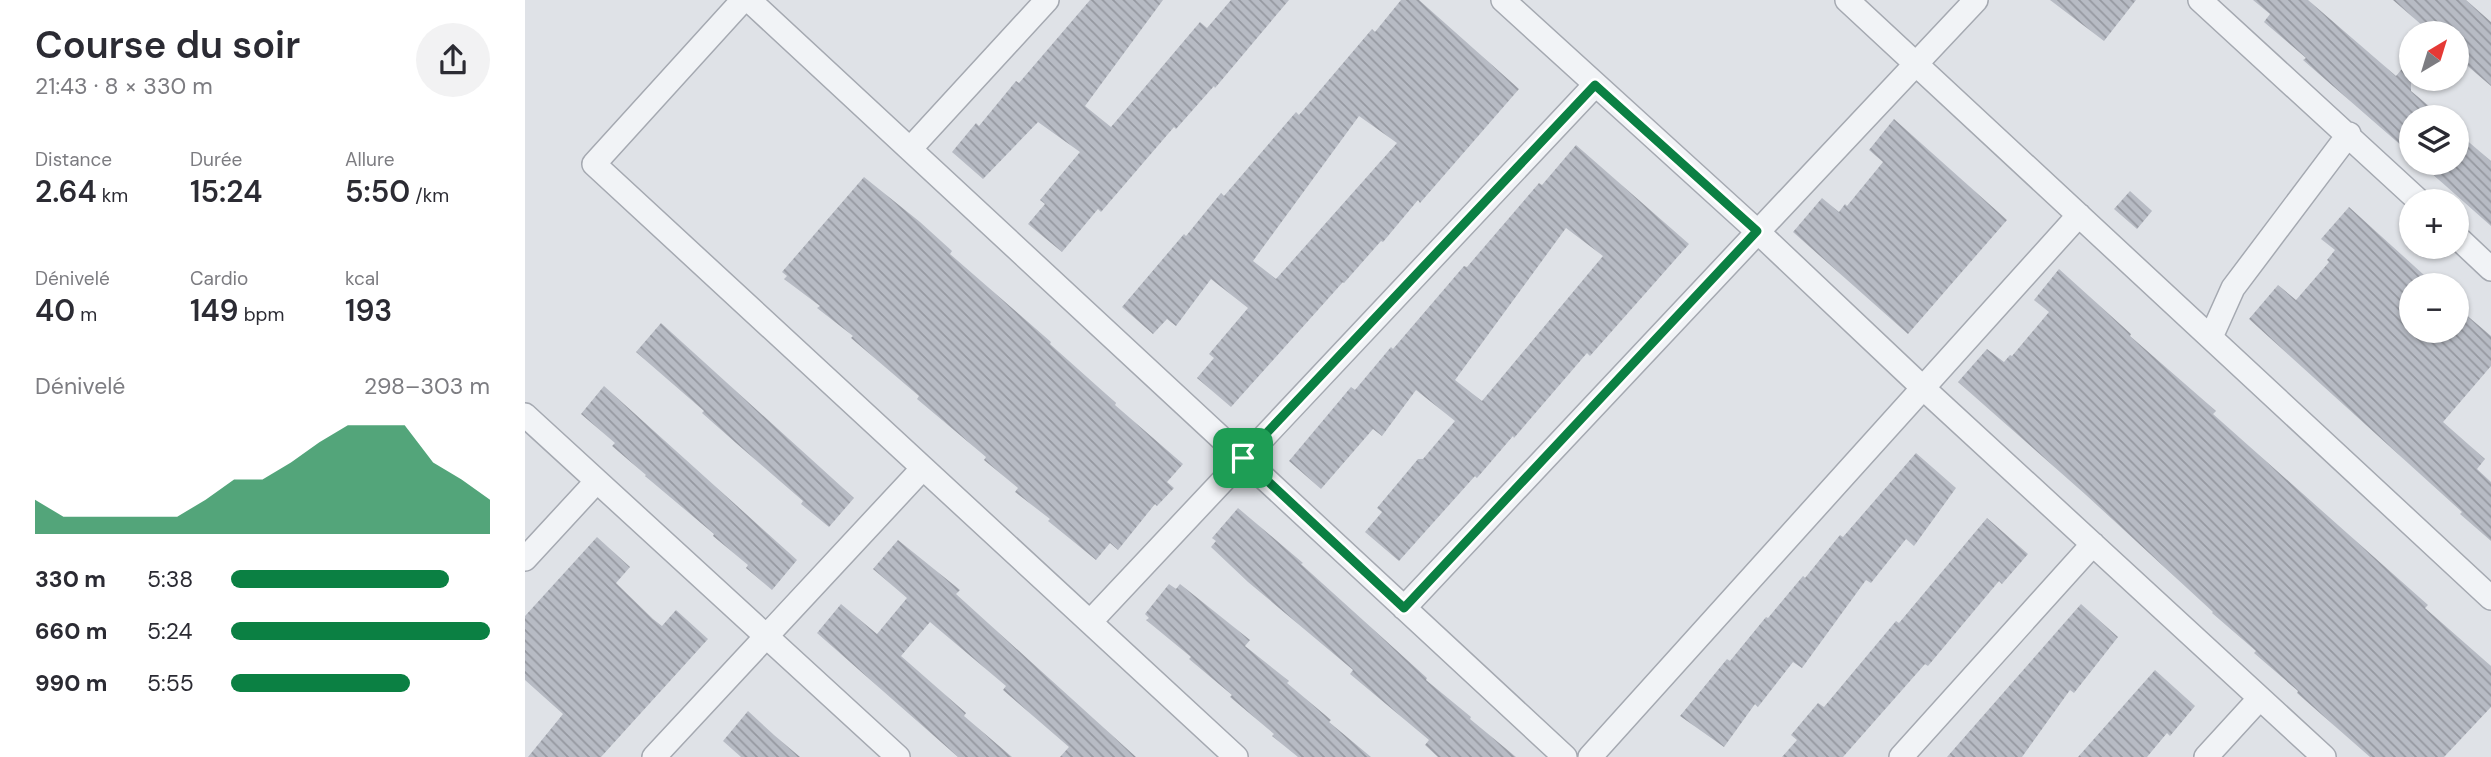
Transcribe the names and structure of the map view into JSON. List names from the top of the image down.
{
  "north": "top right",
  "page": {
    "heading": ["Course du soir", "21:43 · 8 × 330 m"],
    "map_buttons": ["+", "−"],
    "stats": [
      ["Distance", "2.64 km"],
      ["Durée", "15:24"],
      ["Allure", "5:50 /km"],
      ["Dénivelé", "40 m"],
      ["Cardio", "149 bpm"],
      ["kcal", "193"]
    ],
    "chart": ["Dénivelé", "298–303 m"],
    "list": [
      {
        "name": "330 m",
        "note": "5:38"
      },
      {
        "name": "660 m",
        "note": "5:24"
      },
      {
        "name": "990 m",
        "note": "5:55"
      }
    ]
  }
}
